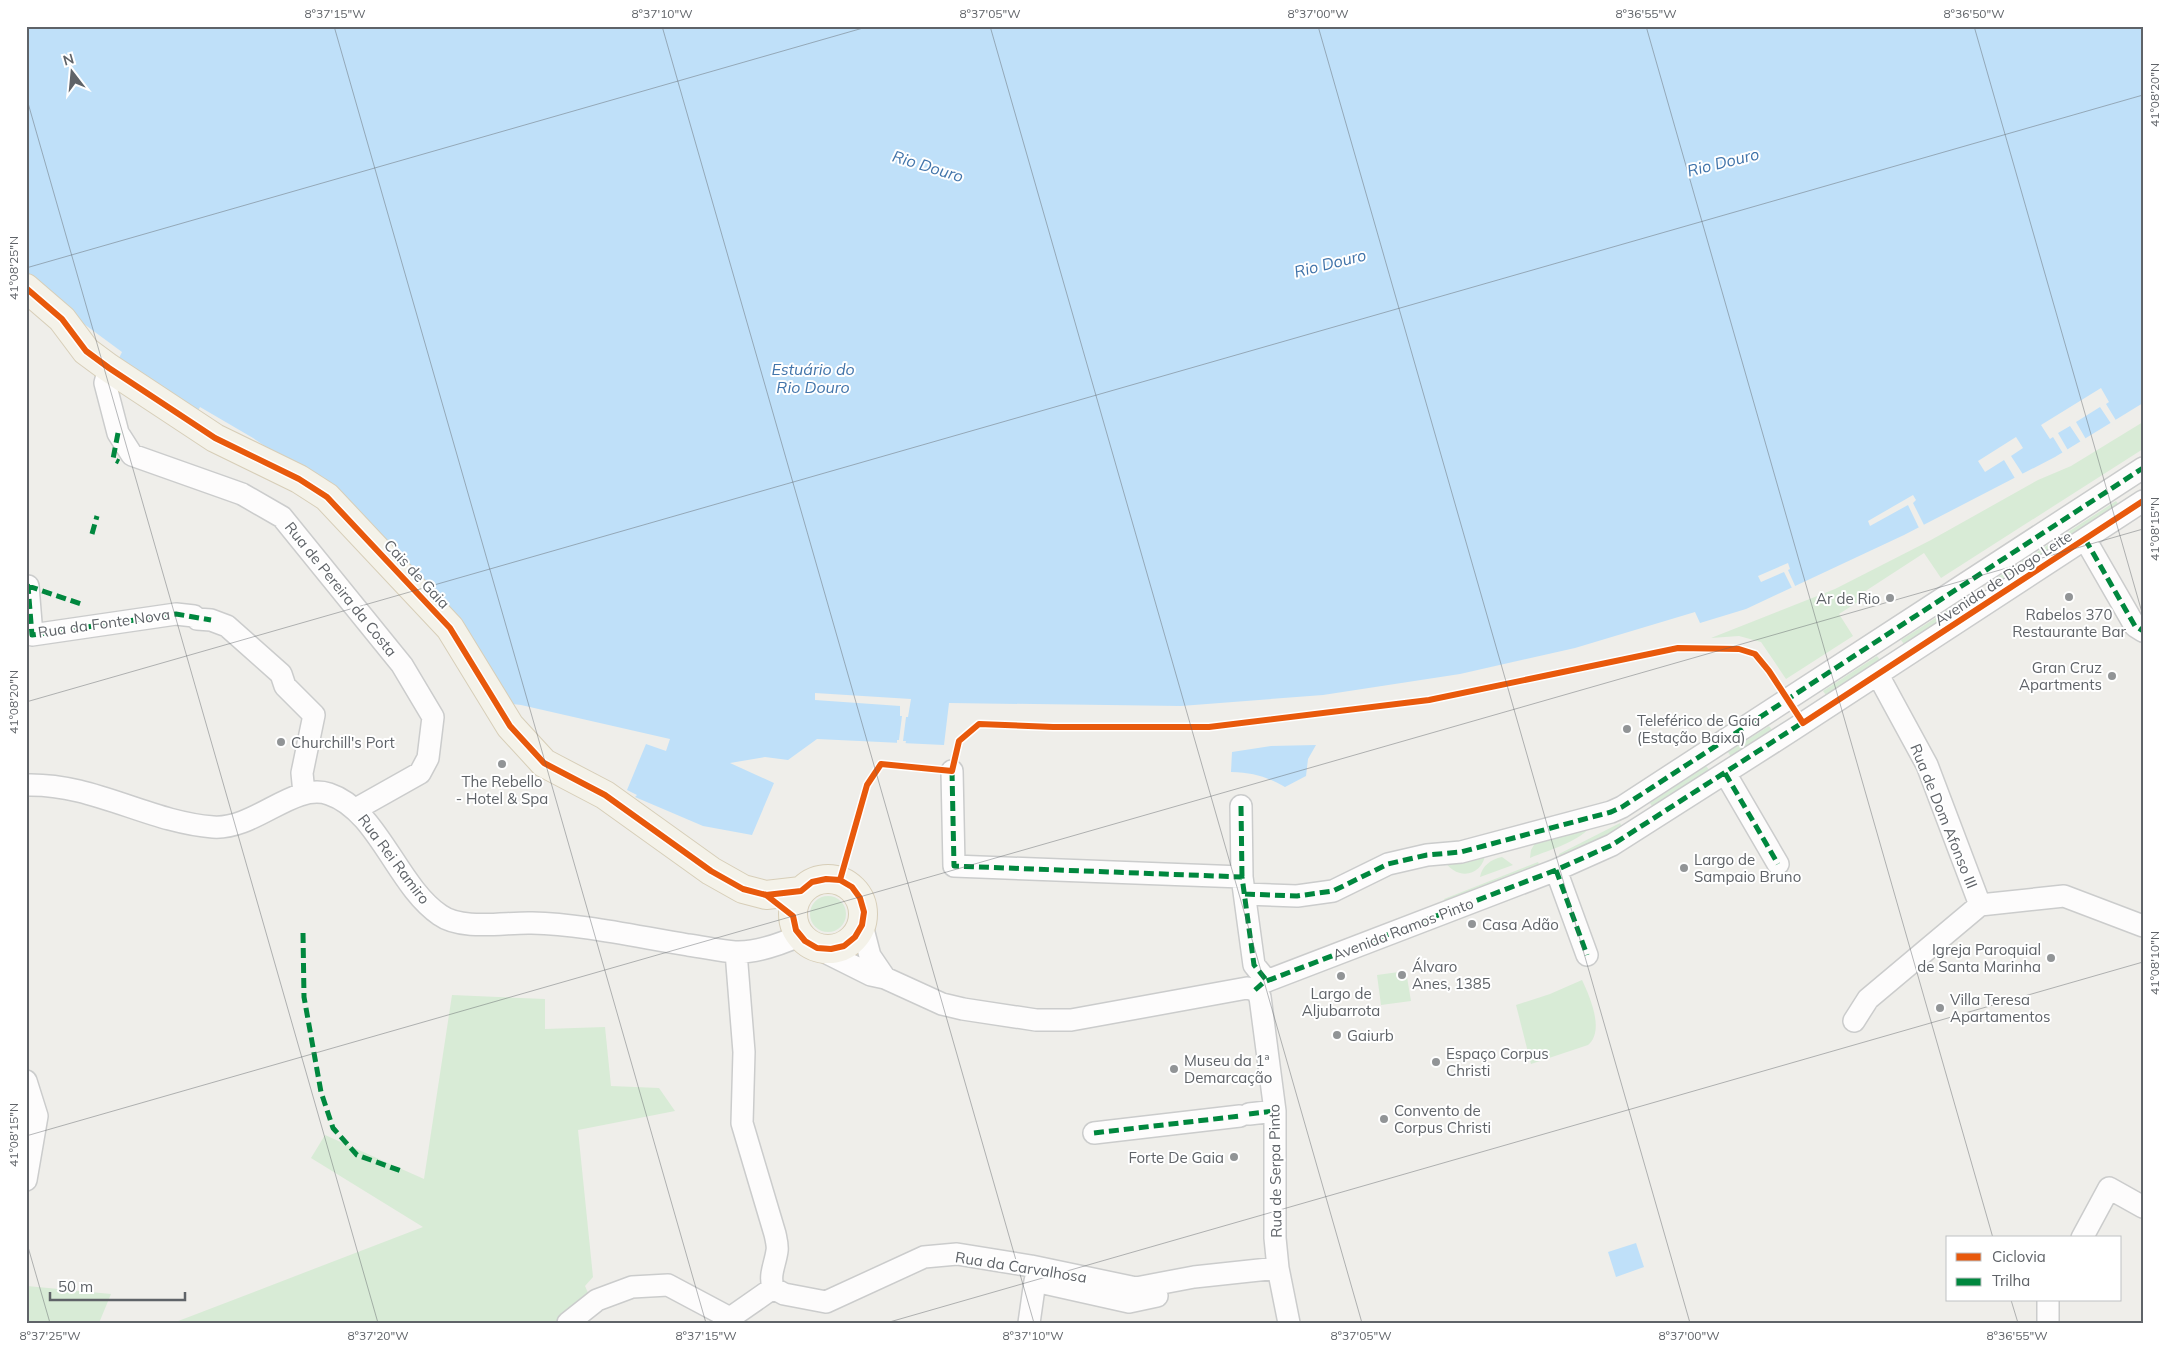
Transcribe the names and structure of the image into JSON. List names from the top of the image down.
{
  "streets": {
    "main road": ["Cais de Gaia"],
    "street": [
      "Avenida de Diogo Leite",
      "Rua de Pereira da Costa",
      "Rua da Fonte Nova",
      "Rua de Dom Afonso III",
      "Rua Rei Ramiro",
      "Avenida Ramos Pinto",
      "Rua de Serpa Pinto",
      "Rua da Carvalhosa"
    ]
  },
  "crossings": [
    ["Cais de Gaia", "Rua de Pereira da Costa"],
    ["Cais de Gaia", "Rua Rei Ramiro"],
    ["Cais de Gaia", "Avenida Ramos Pinto"],
    ["Avenida de Diogo Leite", "Rua de Dom Afonso III"],
    ["Avenida de Diogo Leite", "Avenida Ramos Pinto"],
    ["Rua de Pereira da Costa", "Rua Rei Ramiro"],
    ["Rua da Fonte Nova", "Rua Rei Ramiro"],
    ["Rua de Dom Afonso III", "Avenida Ramos Pinto"],
    ["Rua Rei Ramiro", "Avenida Ramos Pinto"],
    ["Avenida Ramos Pinto", "Rua de Serpa Pinto"],
    ["Rua de Serpa Pinto", "Rua da Carvalhosa"]
  ],
  "water": ["Rio Douro", "Estuário do Rio Douro"],
  "places": [
    "Rabelos 370 Restaurante Bar",
    "Ar de Rio",
    "Gran Cruz Apartments",
    "Teleférico de Gaia (Estação Baixa)",
    "Churchill's Port",
    "The Rebello - Hotel & Spa",
    "Largo de Sampaio Bruno",
    "Casa Adão",
    "Igreja Paroquial de Santa Marinha",
    "Álvaro Anes, 1385",
    "Largo de Aljubarrota",
    "Villa Teresa Apartamentos",
    "Gaiurb",
    "Espaço Corpus Christi",
    "Museu da 1ª Demarcação",
    "Convento de Corpus Christi",
    "Forte De Gaia"
  ],
  "legend": ["Ciclovia", "Trilha"],
  "scale_bar": "50 m",
  "north": "top",
  "coordinates": [
    "8°37'15\"W",
    "8°37'10\"W",
    "8°37'05\"W",
    "8°37'00\"W",
    "8°36'55\"W",
    "8°36'50\"W",
    "41°08'20\"N",
    "41°08'25\"N",
    "41°08'15\"N",
    "41°08'10\"N",
    "8°37'25\"W",
    "8°37'20\"W"
  ]
}
